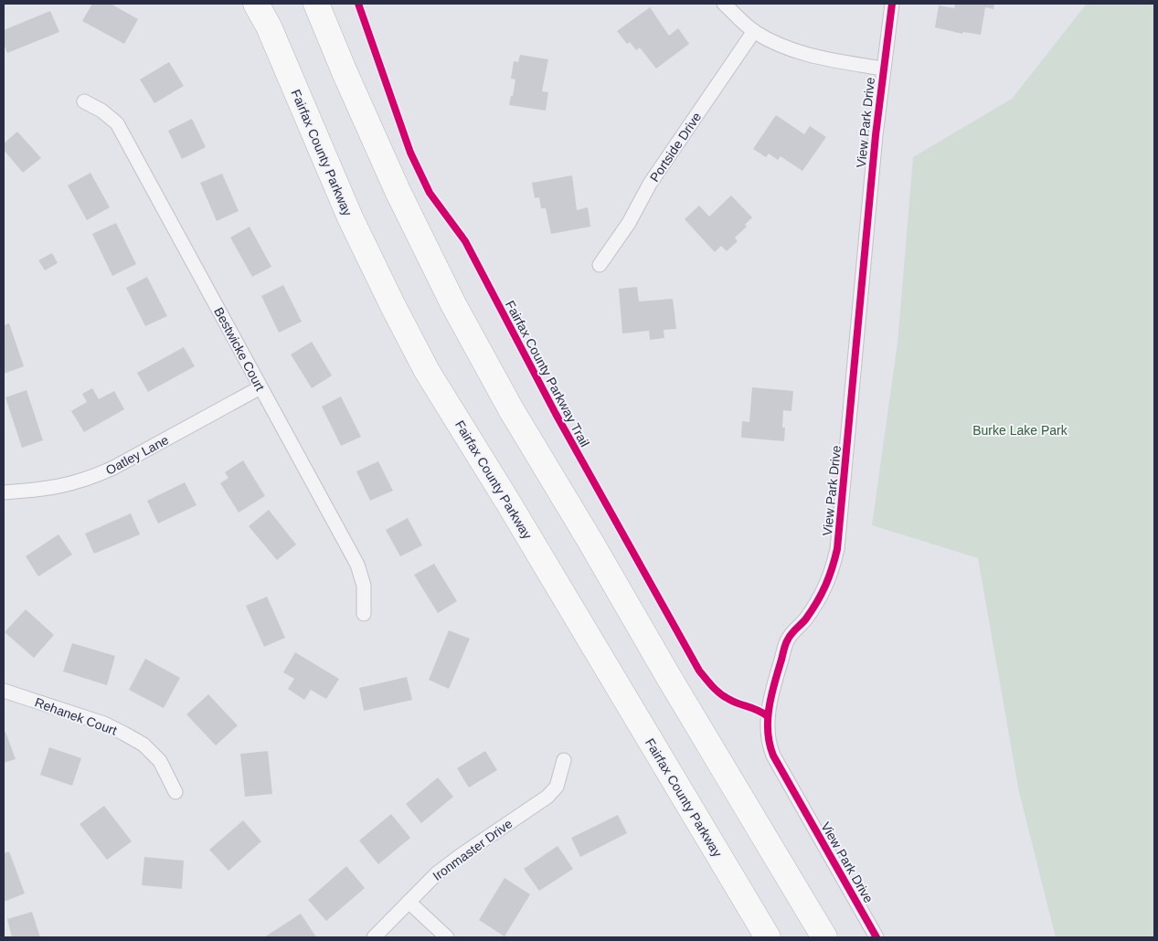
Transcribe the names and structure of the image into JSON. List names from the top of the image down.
{
  "streets": {
    "highway": ["Fairfax County Parkway"],
    "street": [
      "View Park Drive",
      "Portside Drive",
      "Bestwicke Court",
      "Oatley Lane",
      "Rehanek Court",
      "Ironmaster Drive"
    ],
    "cycle path": ["Fairfax County Parkway Trail"]
  },
  "crossings": [
    ["Bestwicke Court", "Oatley Lane"]
  ],
  "parks": ["Burke Lake Park"]
}
